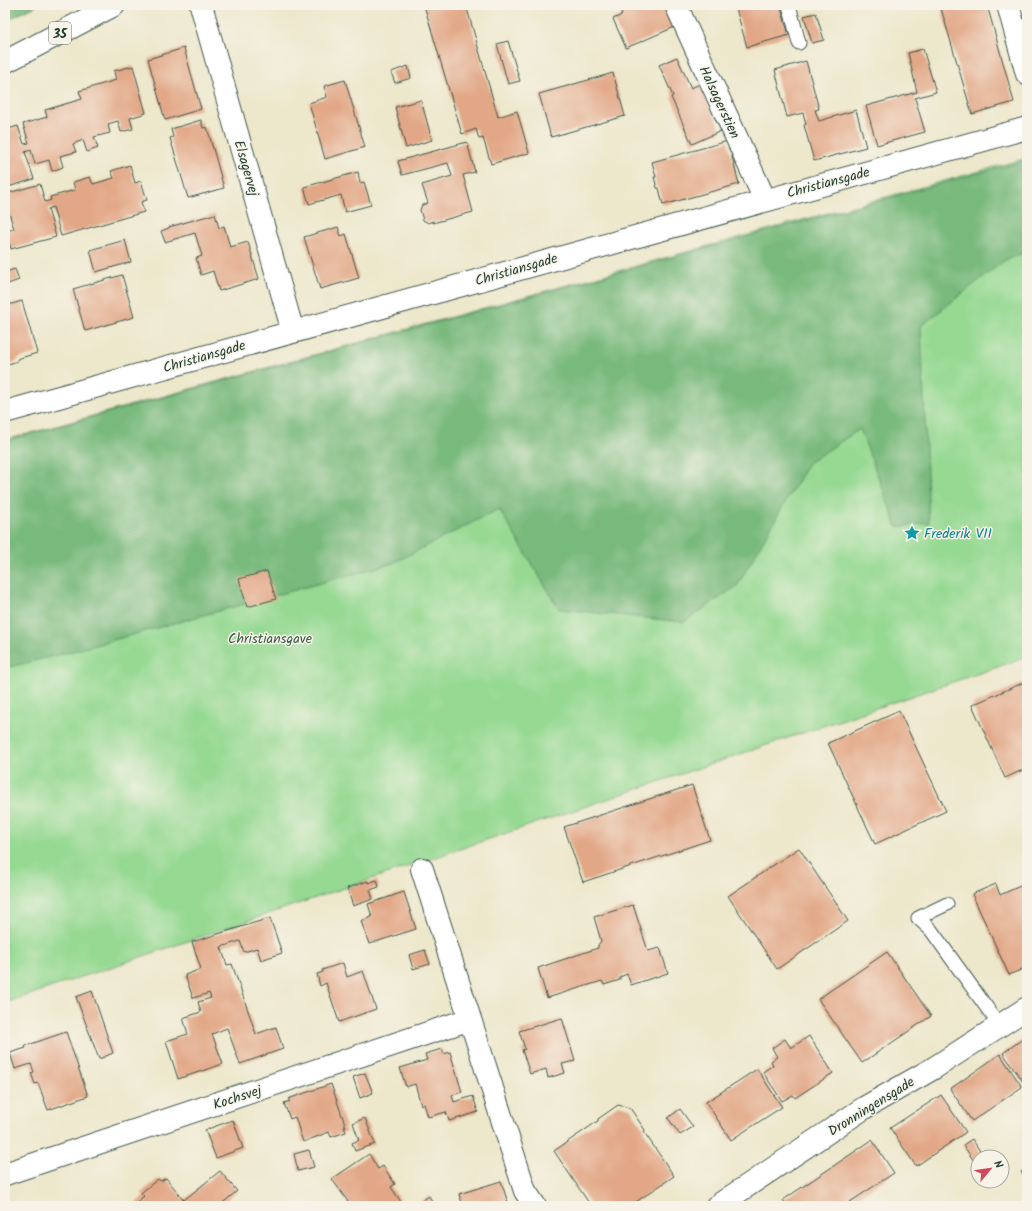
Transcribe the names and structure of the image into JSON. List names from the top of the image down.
{
  "streets": {
    "street": [
      "35",
      "Halsagerstien",
      "Elsagervej",
      "Christiansgade",
      "Kochsvej",
      "Dronningensgade"
    ]
  },
  "crossings": [
    ["Halsagerstien", "Christiansgade"],
    ["Elsagervej", "Christiansgade"]
  ],
  "parks": ["Christiansgave"],
  "places": {
    "place": ["Frederik VII"]
  },
  "north": "top right"
}
